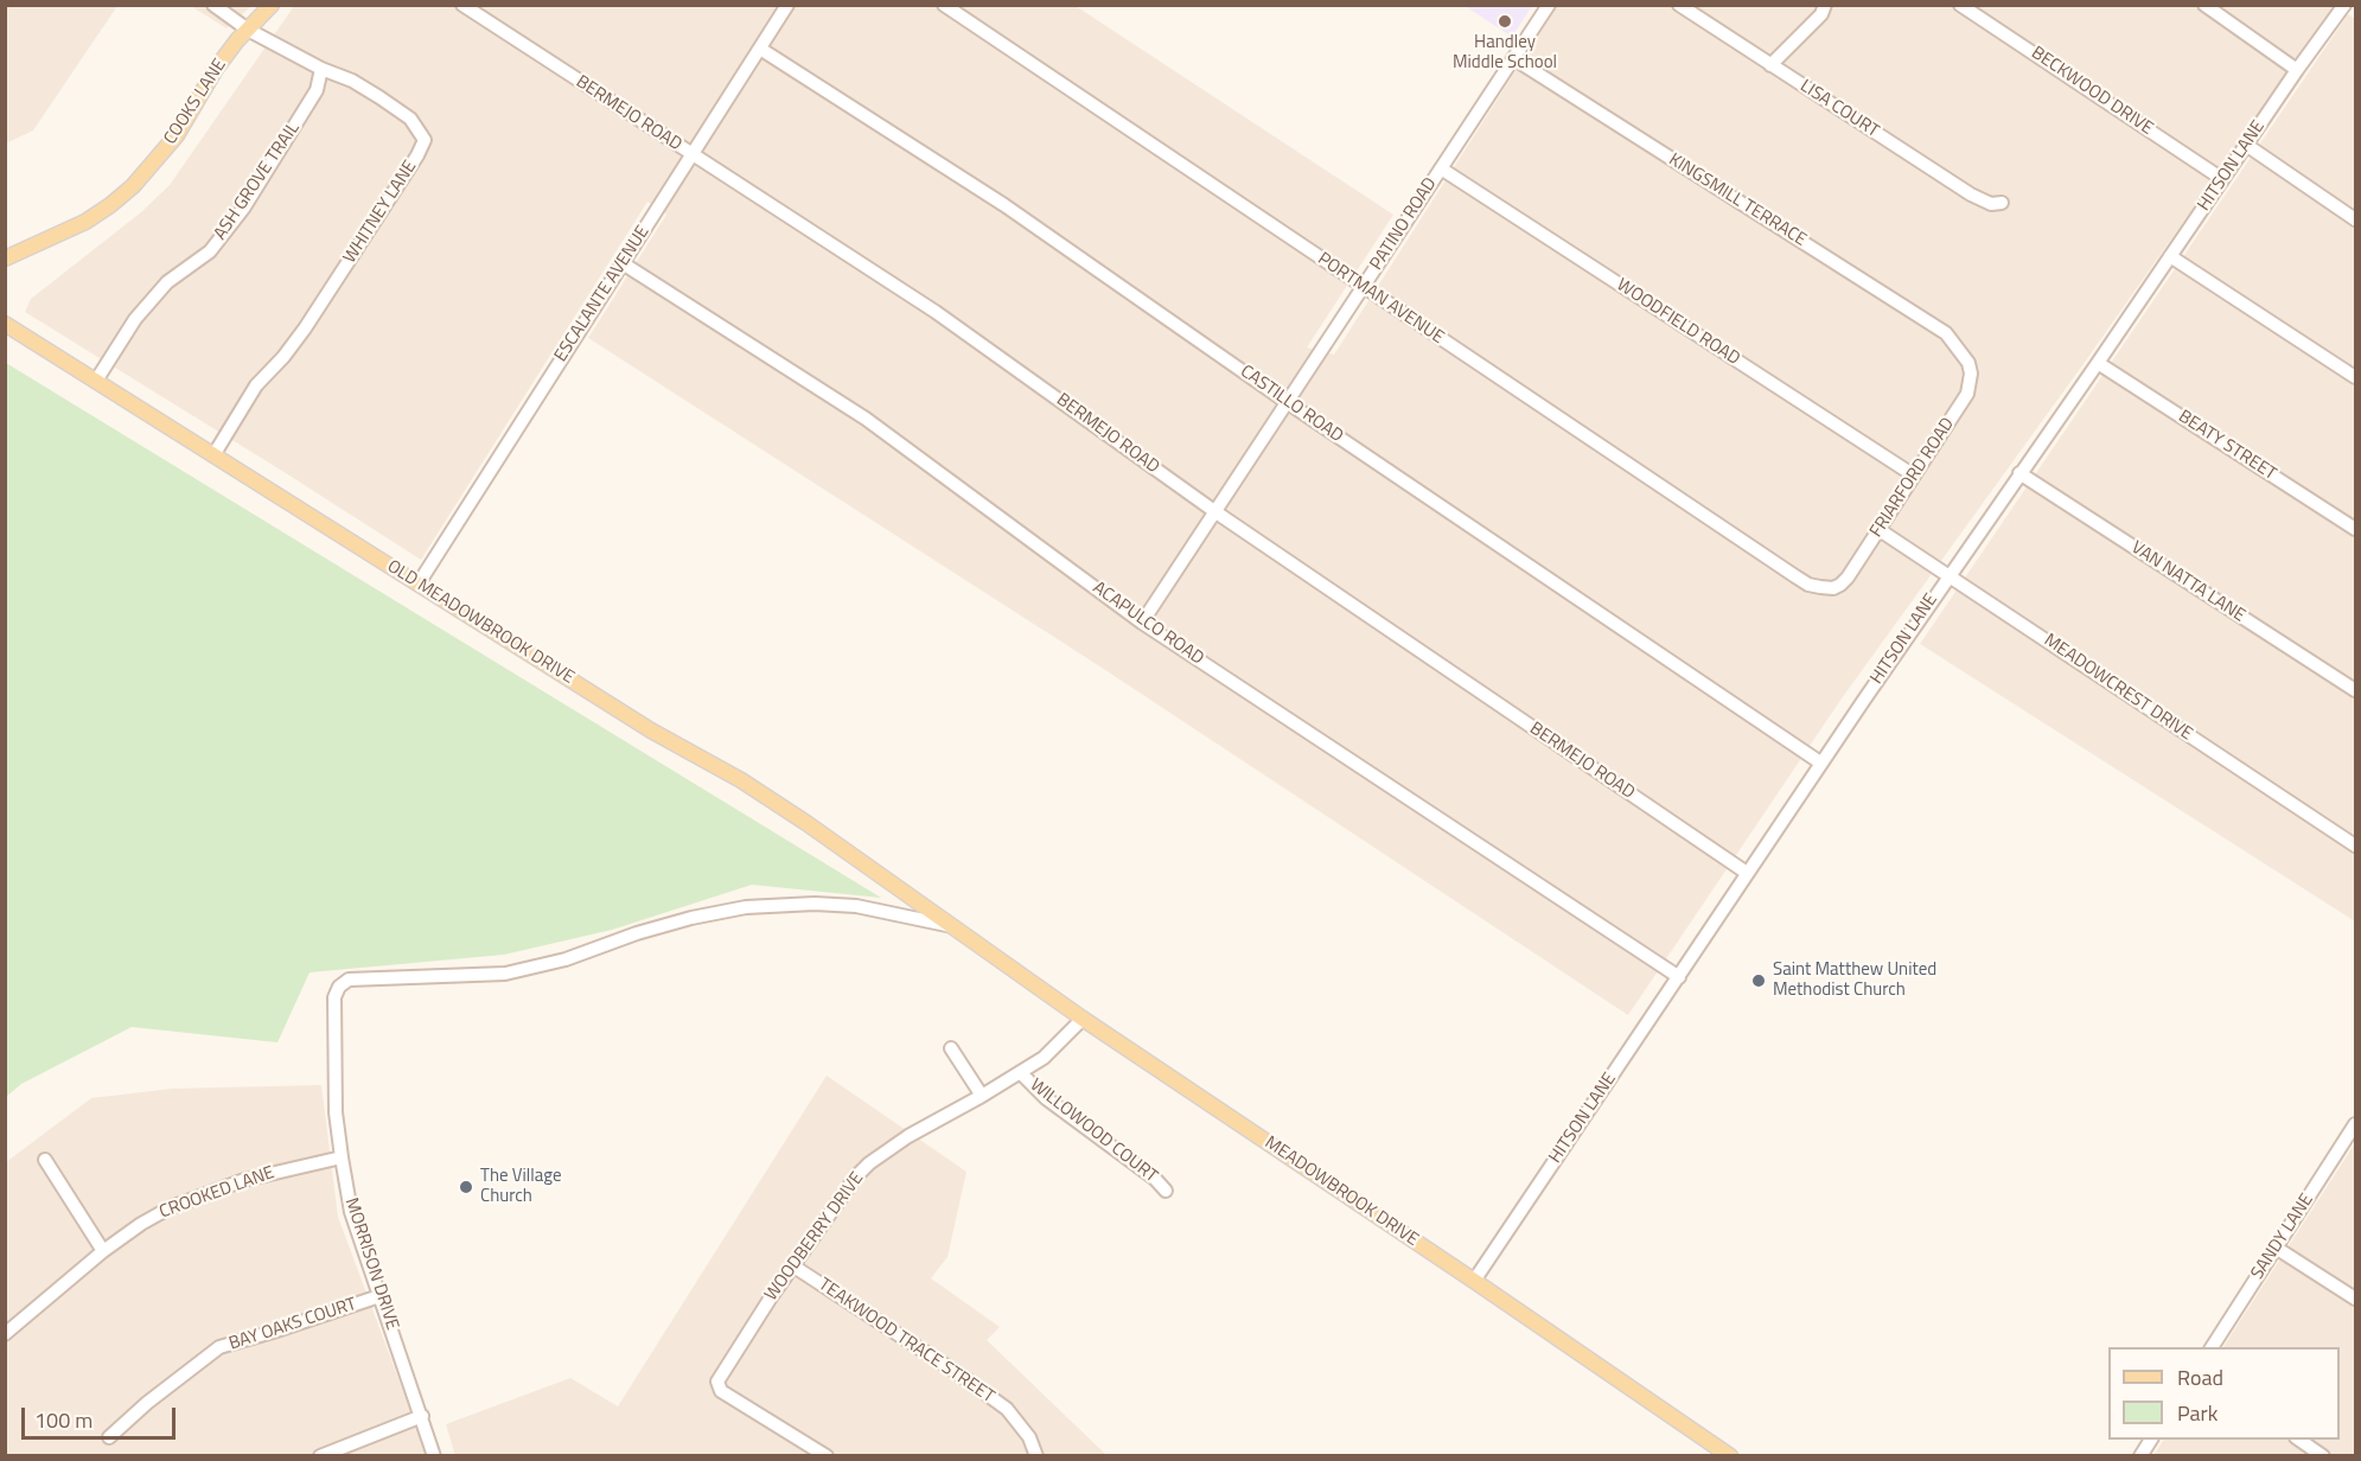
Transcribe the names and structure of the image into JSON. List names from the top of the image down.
{
  "streets": {
    "main road": ["COOKS LANE", "OLD MEADOWBROOK DRIVE", "MEADOWBROOK DRIVE"],
    "street": [
      "BECKWOOD DRIVE",
      "LISA COURT",
      "BERMEJO ROAD",
      "HITSON LANE",
      "ASH GROVE TRAIL",
      "KINGSMILL TERRACE",
      "WHITNEY LANE",
      "PATINO ROAD",
      "ESCALANTE AVENUE",
      "PORTMAN AVENUE",
      "WOODFIELD ROAD",
      "CASTILLO ROAD",
      "BEATY STREET",
      "FRIARFORD ROAD",
      "VAN NATTA LANE",
      "ACAPULCO ROAD",
      "MEADOWCREST DRIVE",
      "WILLOWOOD COURT",
      "CROOKED LANE",
      "WOODBERRY DRIVE",
      "SANDY LANE",
      "MORRISON DRIVE",
      "BAY OAKS COURT",
      "TEAKWOOD TRACE STREET"
    ]
  },
  "crossings": [
    ["BECKWOOD DRIVE", "HITSON LANE"],
    ["COOKS LANE", "WHITNEY LANE"],
    ["BERMEJO ROAD", "HITSON LANE"],
    ["BERMEJO ROAD", "PATINO ROAD"],
    ["BERMEJO ROAD", "ESCALANTE AVENUE"],
    ["HITSON LANE", "CASTILLO ROAD"],
    ["HITSON LANE", "BEATY STREET"],
    ["HITSON LANE", "VAN NATTA LANE"],
    ["HITSON LANE", "ACAPULCO ROAD"],
    ["HITSON LANE", "MEADOWCREST DRIVE"],
    ["HITSON LANE", "MEADOWBROOK DRIVE"],
    ["ASH GROVE TRAIL", "WHITNEY LANE"],
    ["ASH GROVE TRAIL", "OLD MEADOWBROOK DRIVE"],
    ["KINGSMILL TERRACE", "PATINO ROAD"],
    ["KINGSMILL TERRACE", "FRIARFORD ROAD"],
    ["WHITNEY LANE", "OLD MEADOWBROOK DRIVE"],
    ["PATINO ROAD", "PORTMAN AVENUE"],
    ["PATINO ROAD", "WOODFIELD ROAD"],
    ["PATINO ROAD", "CASTILLO ROAD"],
    ["PATINO ROAD", "ACAPULCO ROAD"],
    ["ESCALANTE AVENUE", "CASTILLO ROAD"],
    ["ESCALANTE AVENUE", "OLD MEADOWBROOK DRIVE"],
    ["ESCALANTE AVENUE", "ACAPULCO ROAD"],
    ["PORTMAN AVENUE", "FRIARFORD ROAD"],
    ["WOODFIELD ROAD", "FRIARFORD ROAD"],
    ["FRIARFORD ROAD", "MEADOWCREST DRIVE"],
    ["OLD MEADOWBROOK DRIVE", "MEADOWBROOK DRIVE"],
    ["OLD MEADOWBROOK DRIVE", "MORRISON DRIVE"],
    ["WILLOWOOD COURT", "WOODBERRY DRIVE"],
    ["MEADOWBROOK DRIVE", "WOODBERRY DRIVE"],
    ["MEADOWBROOK DRIVE", "MORRISON DRIVE"],
    ["CROOKED LANE", "MORRISON DRIVE"],
    ["WOODBERRY DRIVE", "TEAKWOOD TRACE STREET"],
    ["MORRISON DRIVE", "BAY OAKS COURT"]
  ],
  "places": ["Handley Middle School", "Saint Matthew United Methodist Church", "The Village Church"],
  "legend": ["Road", "Park"],
  "scale_bar": "100 m"
}
